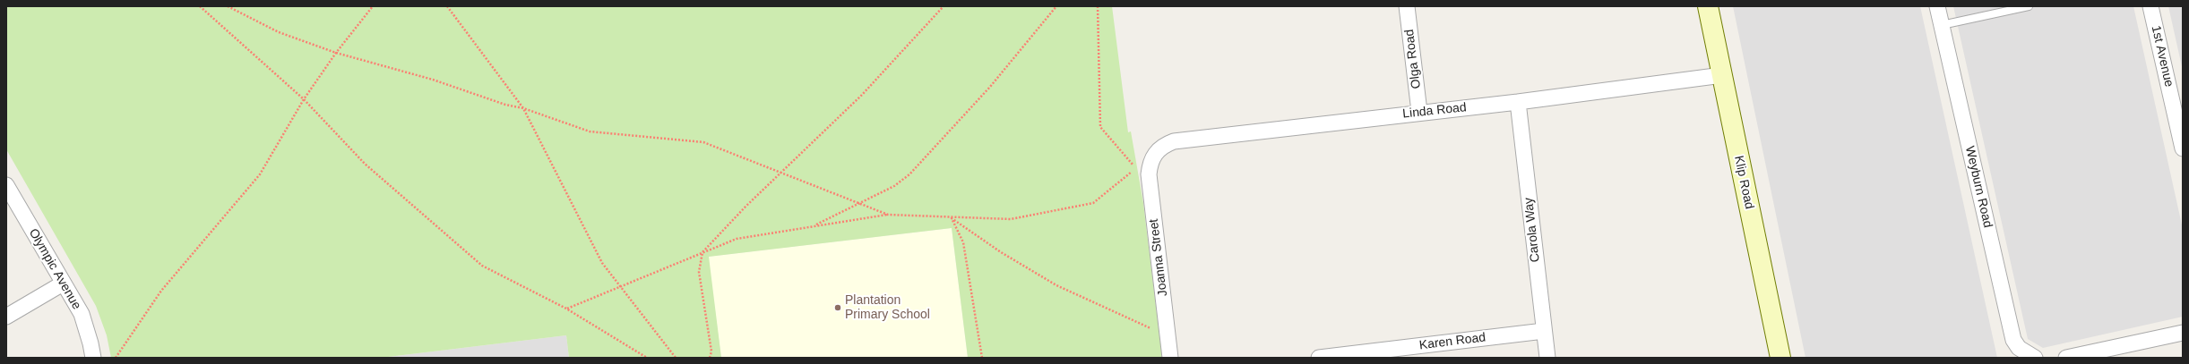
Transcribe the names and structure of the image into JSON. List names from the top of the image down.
{
  "streets": {
    "street": [
      "1st Avenue",
      "Olga Road",
      "Linda Road",
      "Klip Road",
      "Weyburn Road",
      "Carola Way",
      "Joanna Street",
      "Olympic Avenue",
      "Karen Road"
    ]
  },
  "crossings": [
    ["Olga Road", "Linda Road"],
    ["Linda Road", "Klip Road"],
    ["Linda Road", "Carola Way"],
    ["Linda Road", "Joanna Street"],
    ["Carola Way", "Karen Road"]
  ],
  "places": ["Plantation Primary School"]
}
